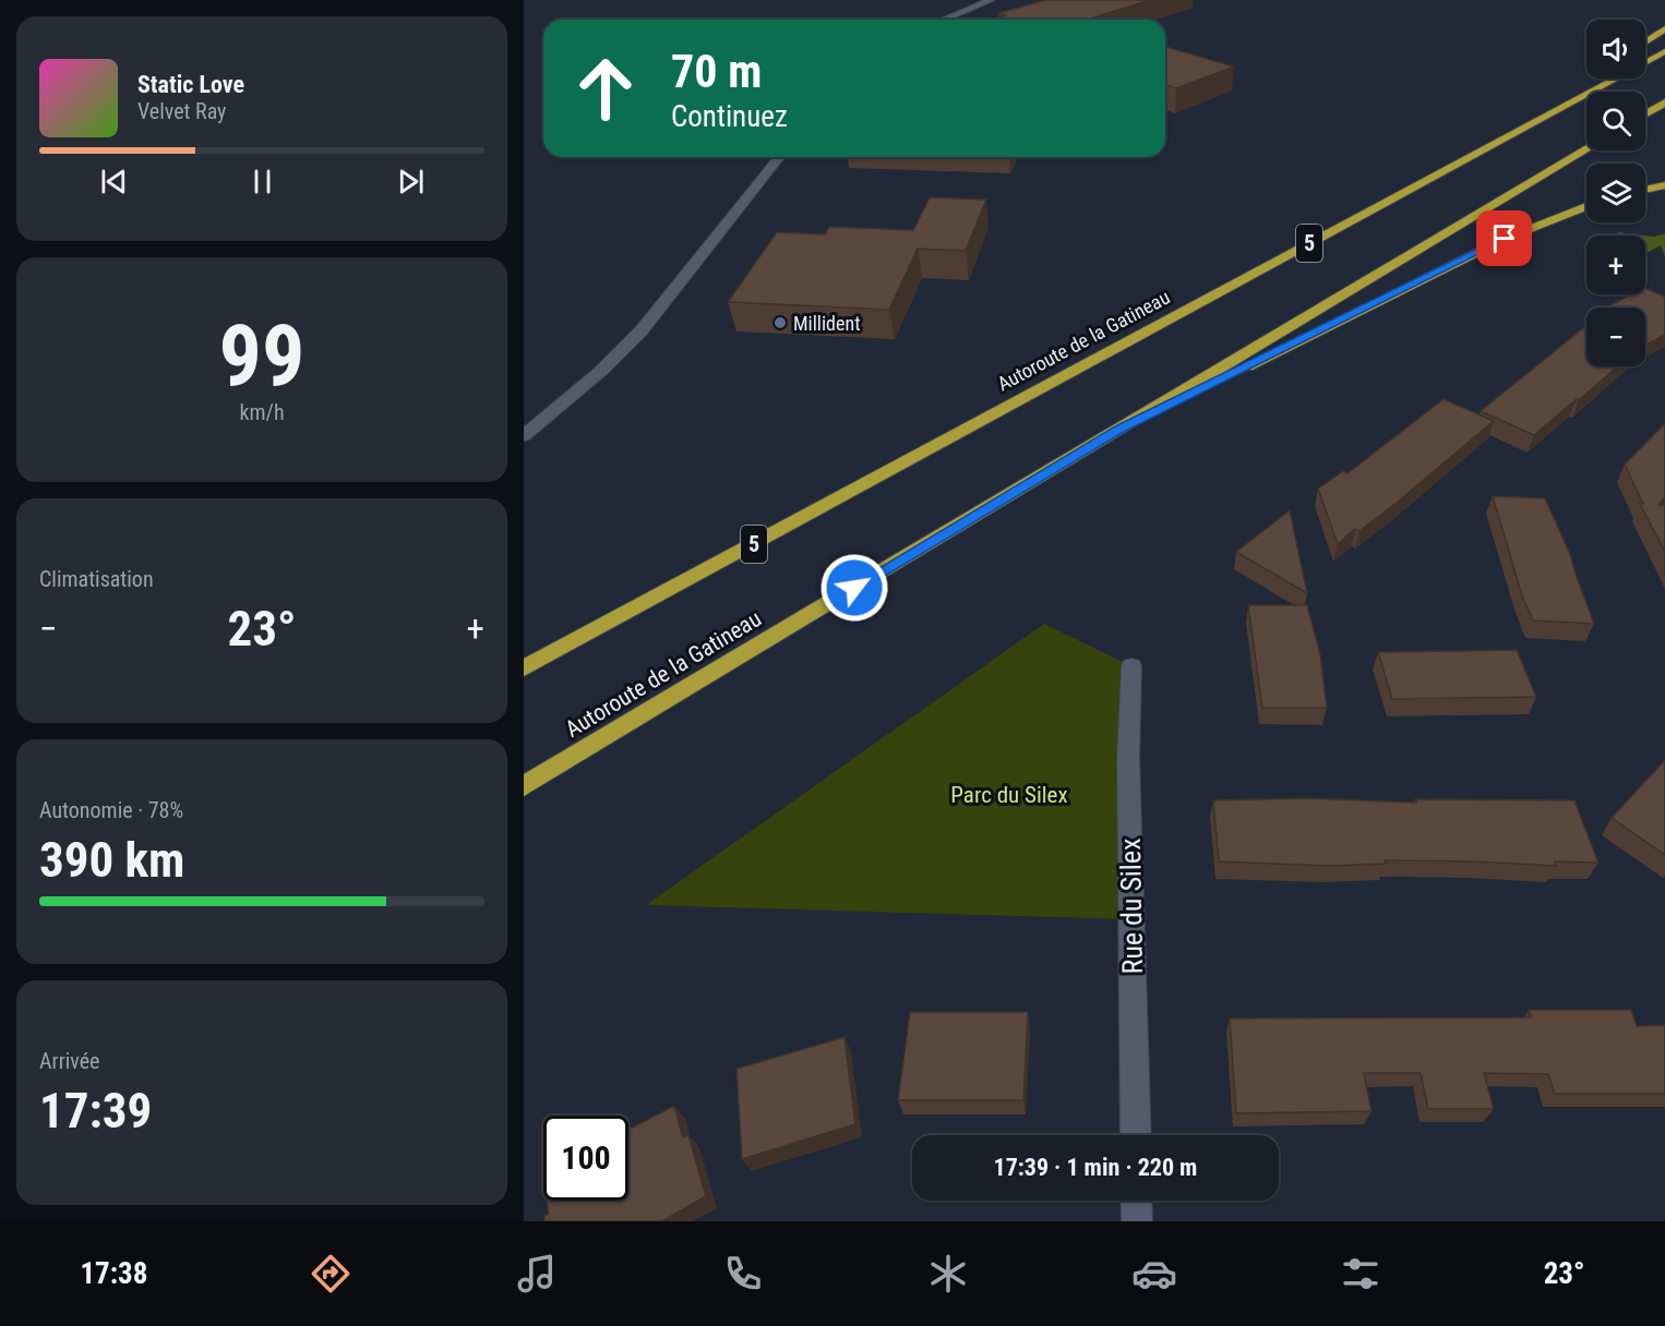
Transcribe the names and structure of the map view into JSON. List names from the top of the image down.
{
  "streets": {
    "highway": ["5", "Autoroute de la Gatineau"],
    "street": ["Rue du Silex"]
  },
  "parks": ["Parc du Silex"],
  "places": ["Millident"],
  "page": {
    "map_buttons": ["+", "−"],
    "turn": ["70 m", "Continuez"],
    "song": ["Static Love", "Velvet Ray"],
    "tile": [
      ["99", "km/h"],
      "Climatisation",
      ["Autonomie · 78%", "390 km"],
      ["Arrivée", "17:39"]
    ],
    "heat": ["−", "23°", "+"],
    "limit": "100",
    "trip": "17:39 · 1 min · 220 m",
    "tabs": ["17:38", "23°"]
  }
}
